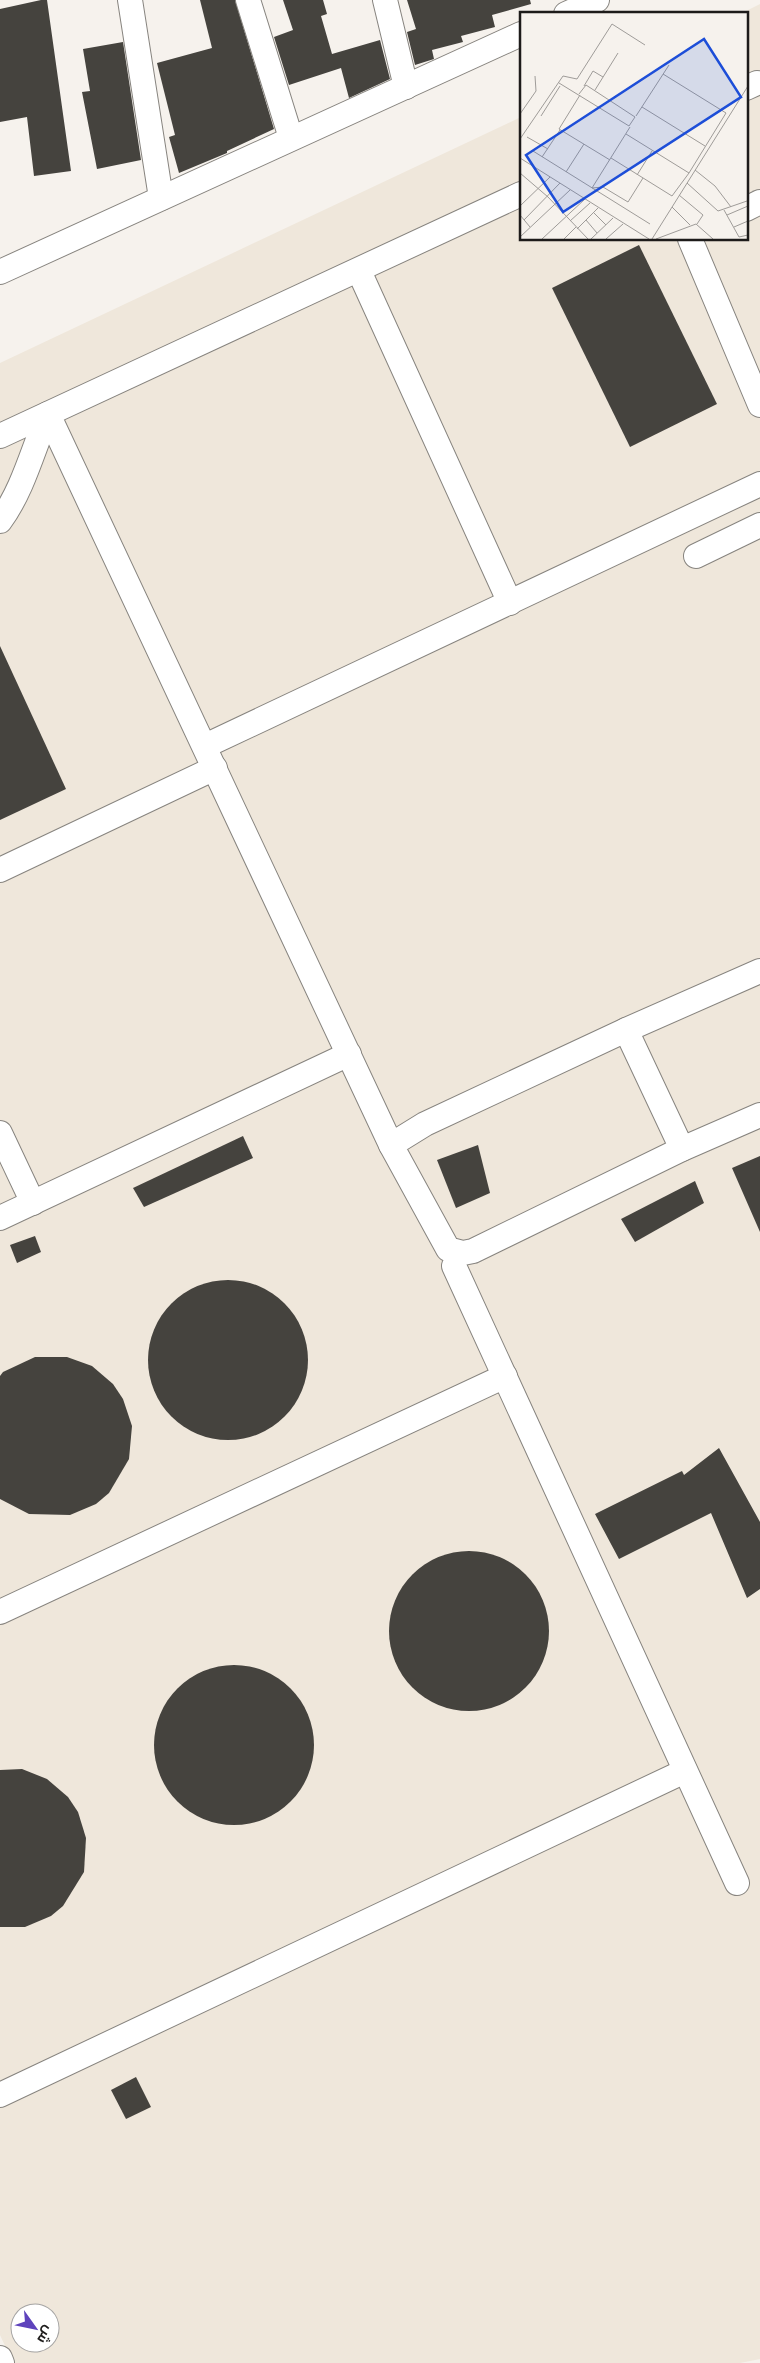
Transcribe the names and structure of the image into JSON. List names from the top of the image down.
{
  "north": "bottom right"
}
